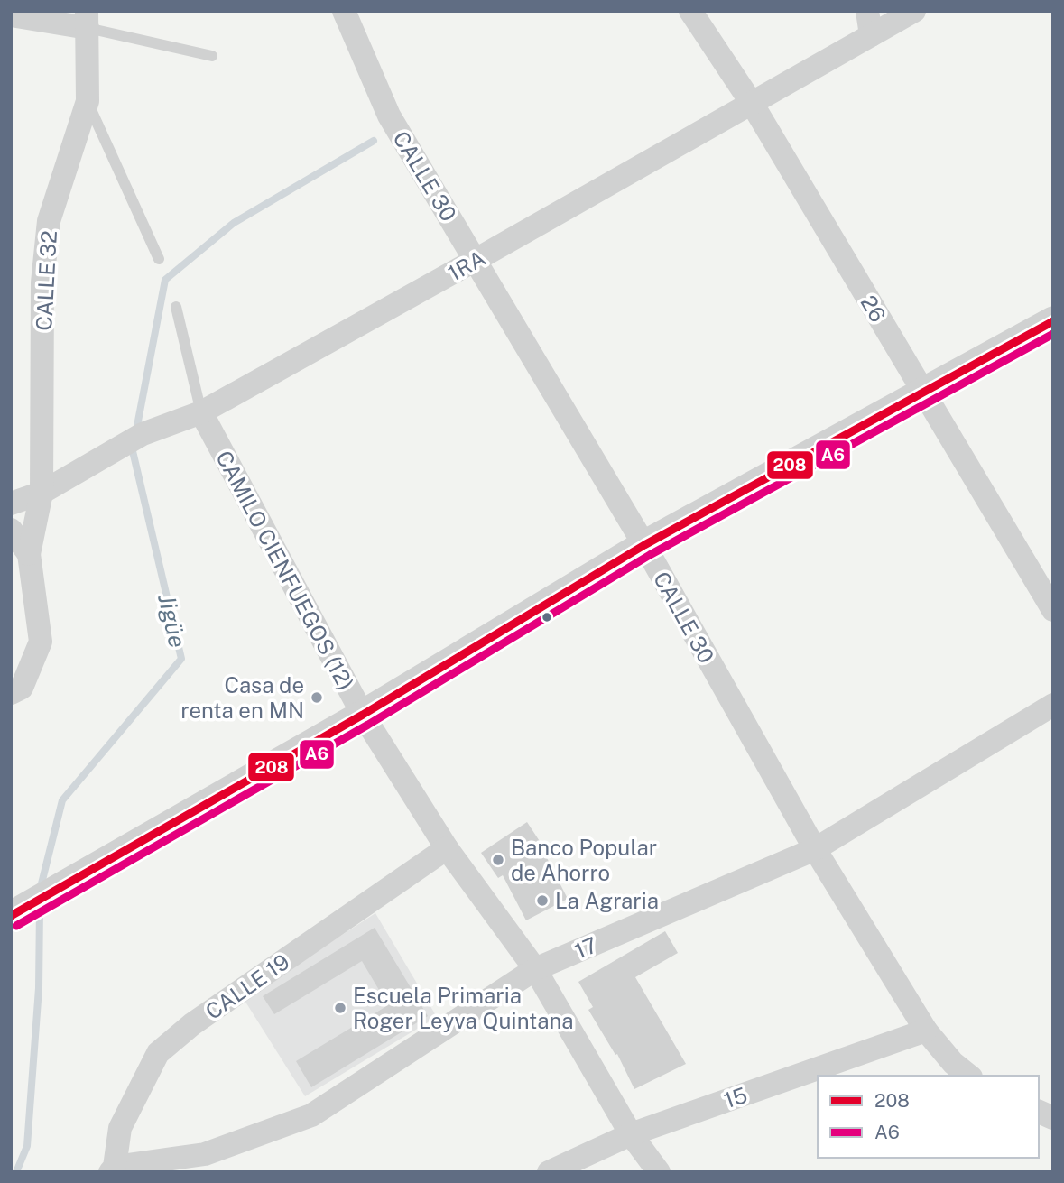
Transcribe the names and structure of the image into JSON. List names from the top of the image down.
{
  "streets": {
    "street": [
      "CALLE 30",
      "1RA",
      "CALLE 32",
      "26",
      "CAMILO CIENFUEGOS (12)",
      "17",
      "CALLE 19",
      "15"
    ]
  },
  "crossings": [
    ["CALLE 30", "1RA"],
    ["CALLE 30", "17"],
    ["CALLE 30", "15"],
    ["1RA", "CALLE 32"],
    ["1RA", "26"],
    ["1RA", "CAMILO CIENFUEGOS (12)"],
    ["CAMILO CIENFUEGOS (12)", "17"],
    ["CAMILO CIENFUEGOS (12)", "CALLE 19"],
    ["CAMILO CIENFUEGOS (12)", "15"],
    ["17", "CALLE 19"]
  ],
  "water": ["Jigüe"],
  "places": [
    "Casa de renta en MN",
    "Banco Popular de Ahorro",
    "La Agraria",
    "Escuela Primaria Roger Leyva Quintana"
  ],
  "lines": ["transit line 208", "transit line A6"],
  "legend": ["208", "A6"]
}
